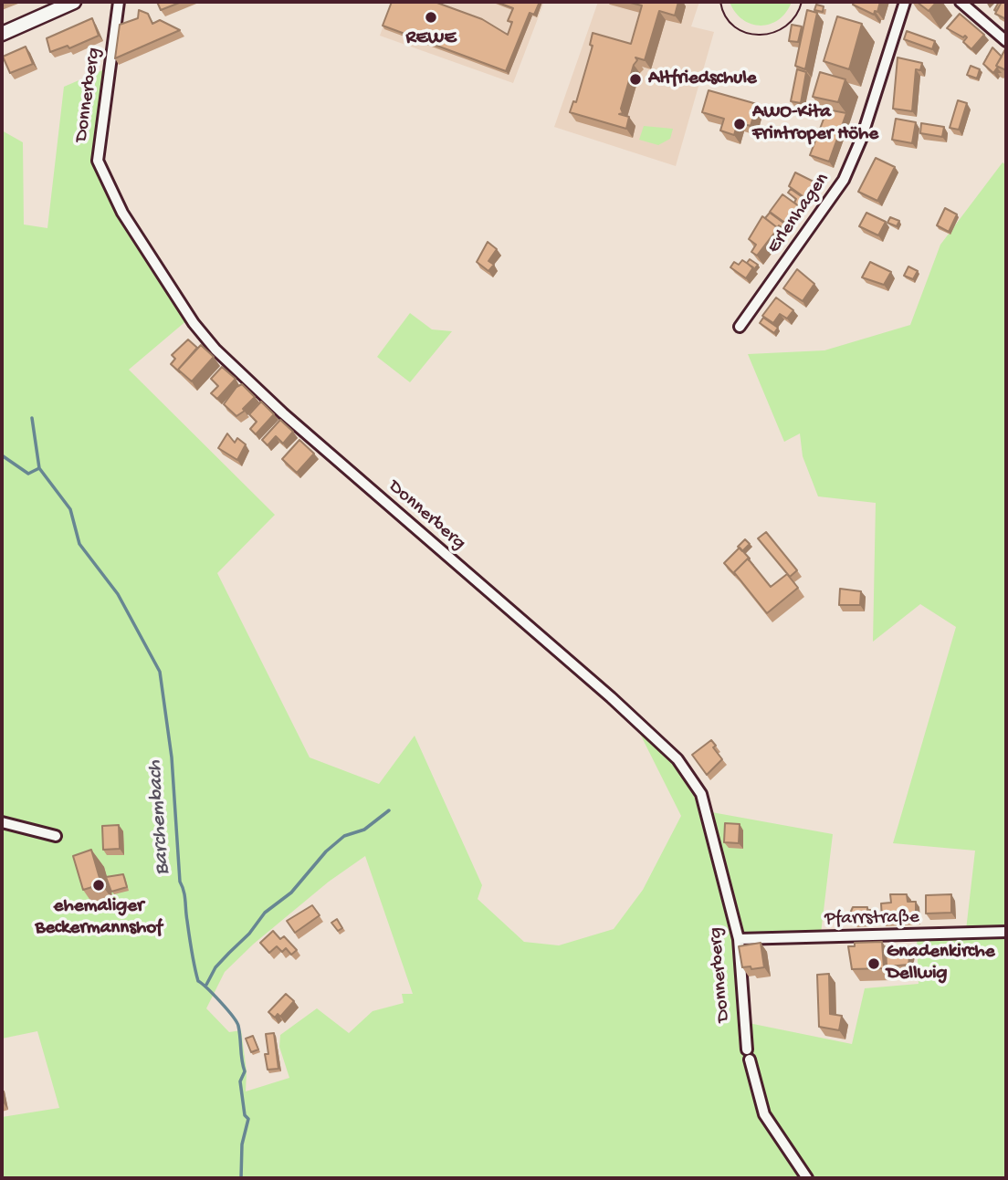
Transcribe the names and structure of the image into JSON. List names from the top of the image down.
{
  "streets": {
    "street": ["Donnerberg", "Erlenhagen", "Pfarrstraße"]
  },
  "crossings": [
    ["Donnerberg", "Pfarrstraße"]
  ],
  "water": ["Barchembach"],
  "places": [
    "REWE",
    "Altfriedschule",
    "AWO-Kita Frintroper Höhe",
    "ehemaliger Beckermannshof",
    "Gnadenkirche Dellwig"
  ]
}
